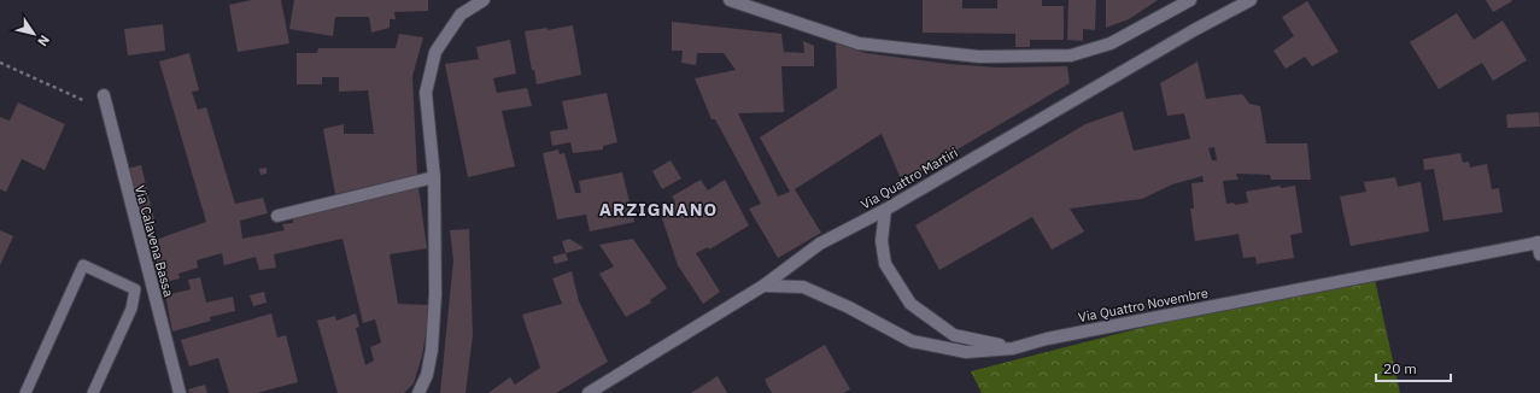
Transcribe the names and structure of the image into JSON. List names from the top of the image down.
{
  "streets": {
    "street": ["Via Quattro Martiri", "Via Calavena Bassa", "Via Quattro Novembre"]
  },
  "crossings": [
    ["Via Quattro Martiri", "Via Quattro Novembre"]
  ],
  "districts": ["ARZIGNANO"],
  "scale_bar": "20 m",
  "north": "bottom right"
}
